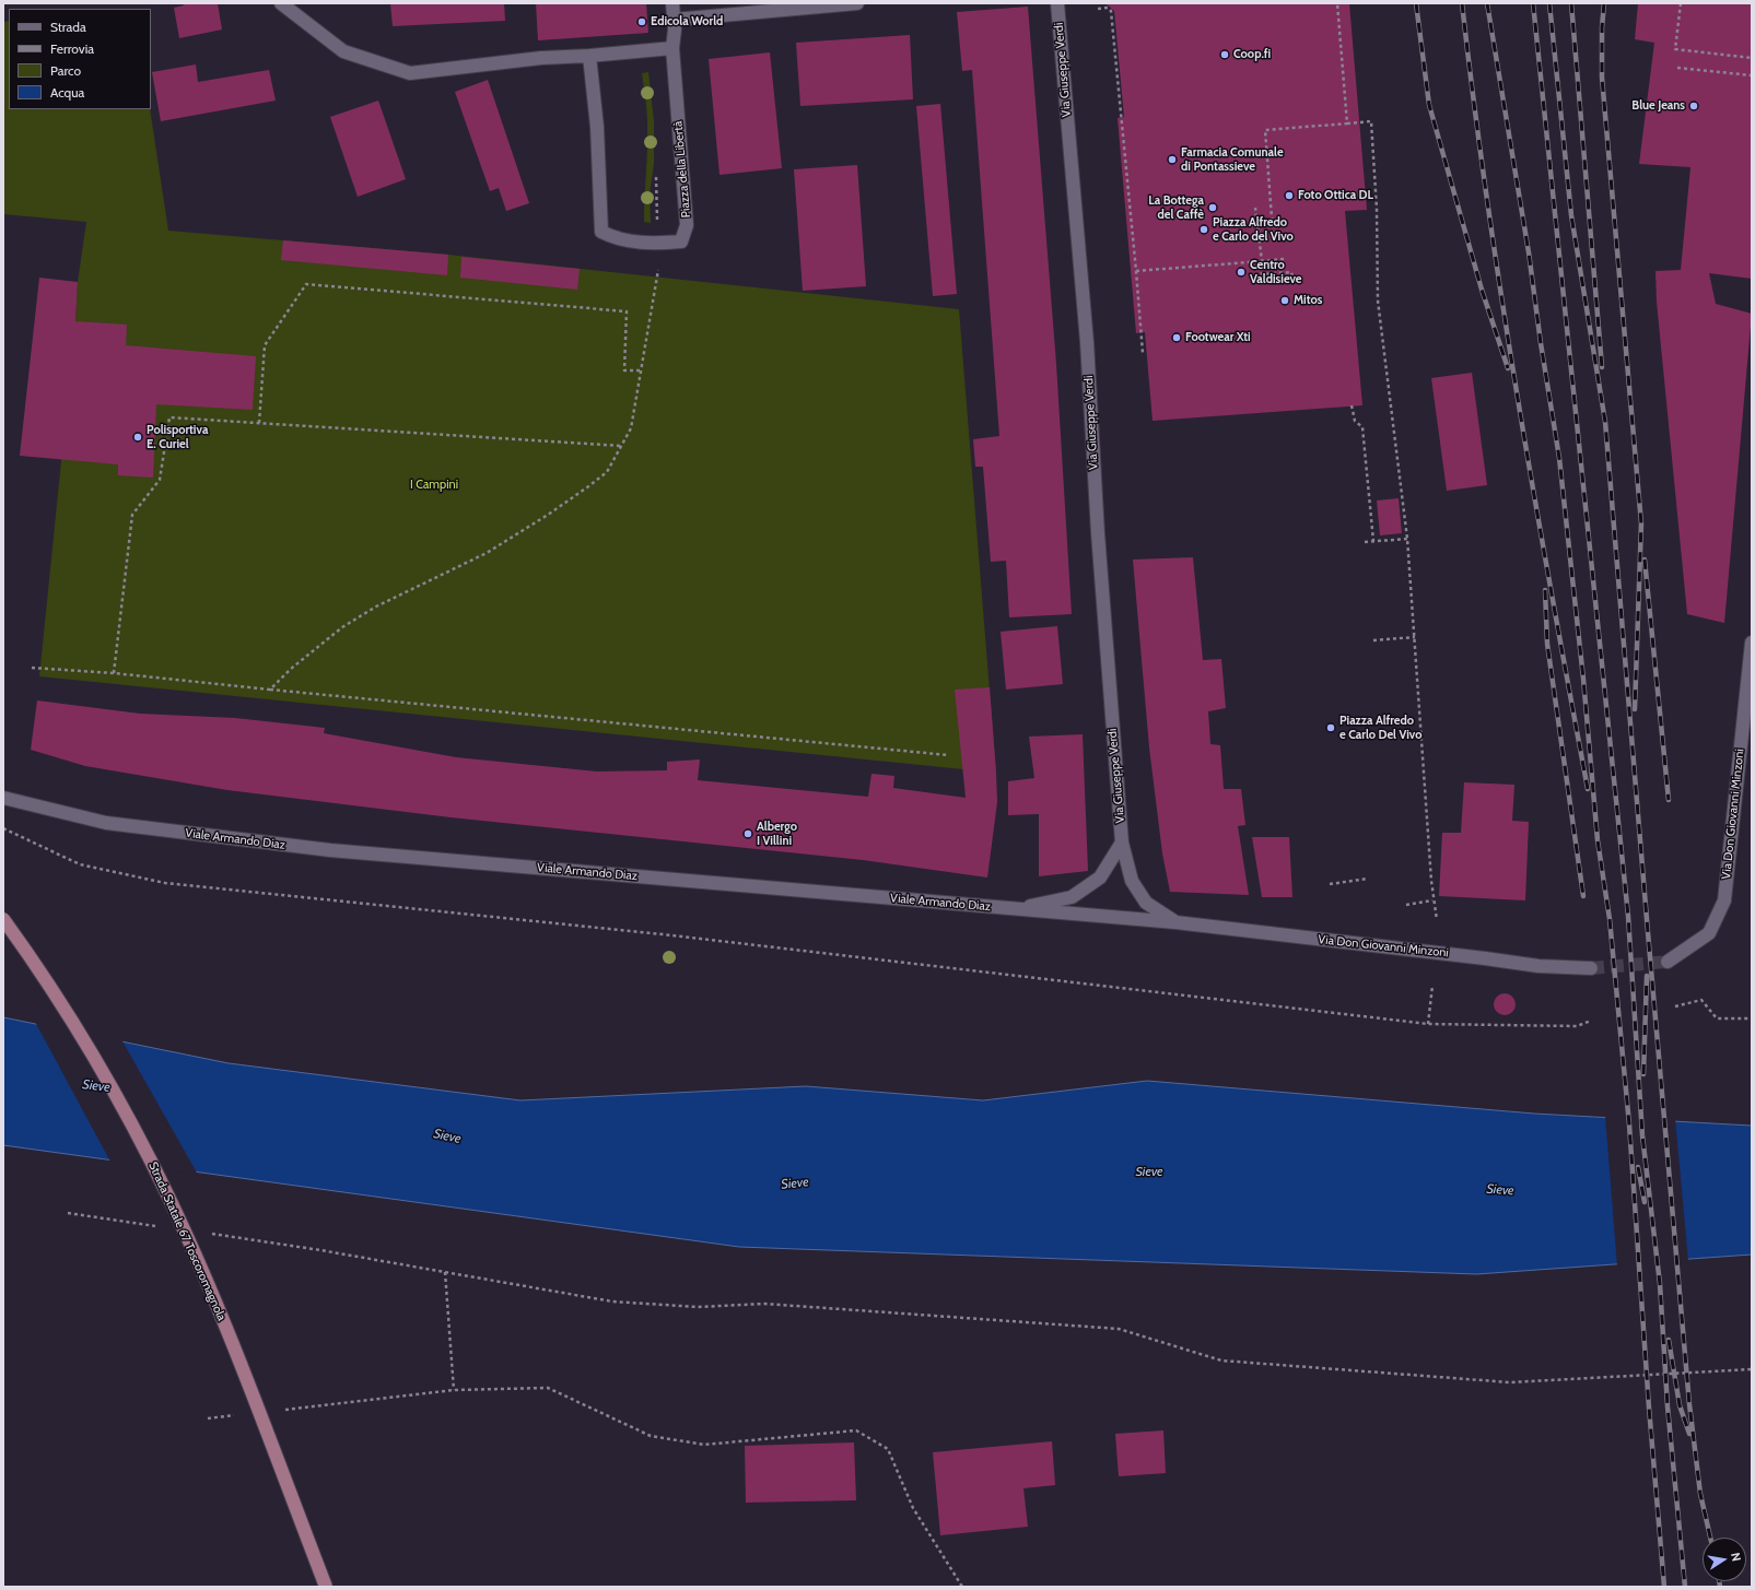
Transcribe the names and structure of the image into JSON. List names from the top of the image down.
{
  "streets": {
    "main road": ["Strada Statale 67 Toscoromagnola"],
    "street": [
      "Via Giuseppe Verdi",
      "Piazza della Libertà",
      "Via Don Giovanni Minzoni",
      "Viale Armando Diaz"
    ]
  },
  "crossings": [
    ["Via Giuseppe Verdi", "Via Don Giovanni Minzoni"],
    ["Via Giuseppe Verdi", "Viale Armando Diaz"],
    ["Via Don Giovanni Minzoni", "Viale Armando Diaz"]
  ],
  "water": ["Sieve"],
  "parks": ["I Campini"],
  "places": [
    "Edicola World",
    "Coop.fi",
    "Blue Jeans",
    "Farmacia Comunale di Pontassieve",
    "Foto Ottica DL",
    "La Bottega del Caffè",
    "Piazza Alfredo e Carlo del Vivo",
    "Centro Valdisieve",
    "Mitos",
    "Footwear Xti",
    "Polisportiva E. Curiel",
    "Piazza Alfredo e Carlo Del Vivo",
    "Albergo I Villini"
  ],
  "legend": [
    "Strada",
    "Ferrovia",
    "Parco",
    "Acqua"
  ],
  "north": "right"
}
